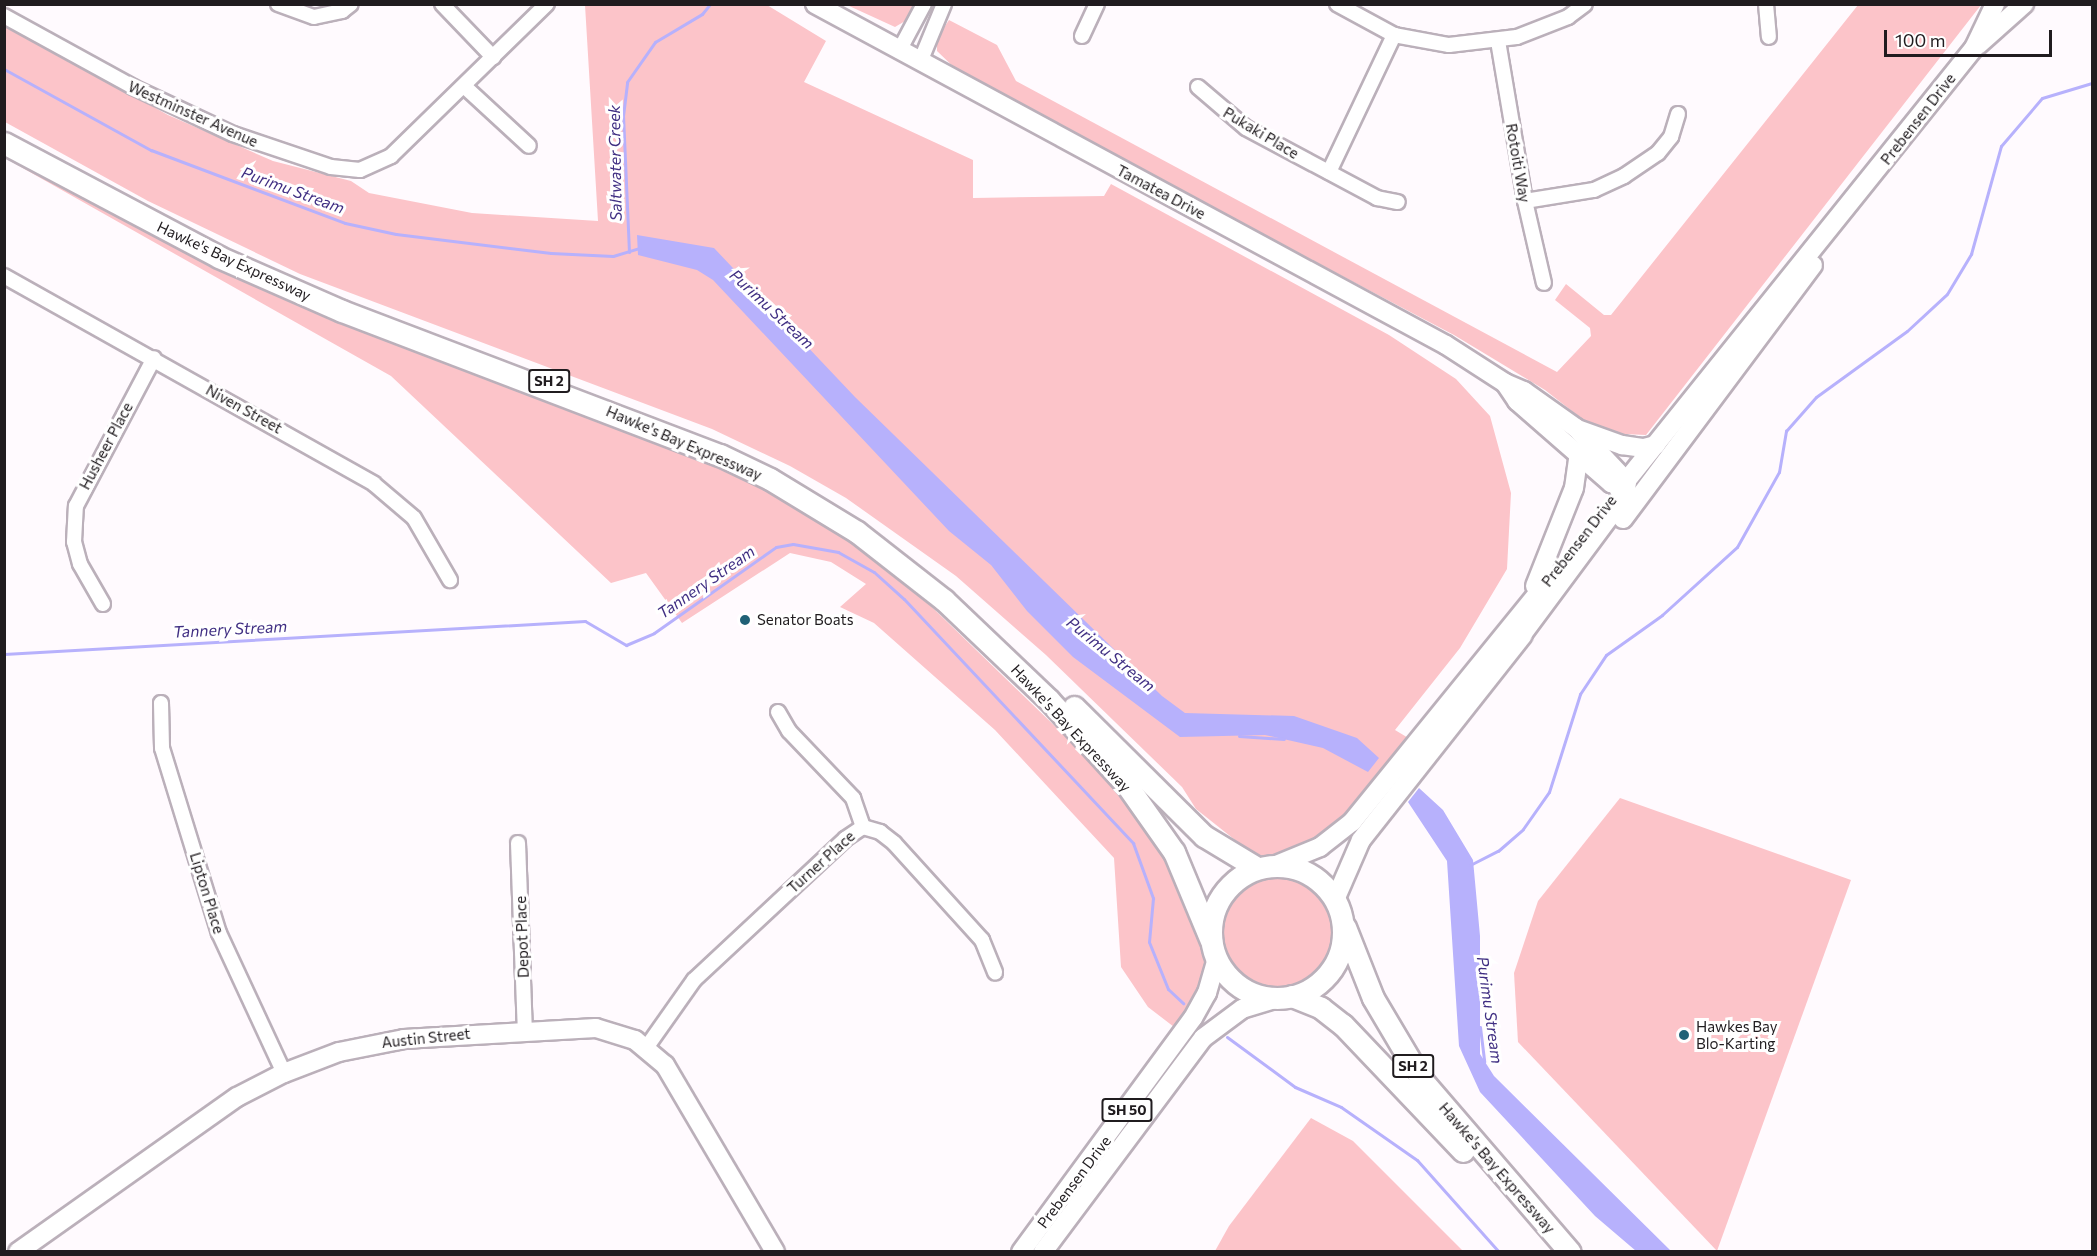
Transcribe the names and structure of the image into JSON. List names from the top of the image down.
{
  "streets": {
    "highway": ["Hawke's Bay Expressway", "SH 2", "SH 50"],
    "main road": ["Prebensen Drive", "Tamatea Drive", "Austin Street"],
    "street": [
      "Westminster Avenue",
      "Pukaki Place",
      "Rotoiti Way",
      "Niven Street",
      "Husheer Place",
      "Turner Place",
      "Lipton Place",
      "Depot Place"
    ]
  },
  "crossings": [
    ["Prebensen Drive", "Tamatea Drive"],
    ["Prebensen Drive", "Hawke's Bay Expressway"],
    ["Prebensen Drive", "SH 2"],
    ["Prebensen Drive", "SH 50"],
    ["Hawke's Bay Expressway", "SH 2"],
    ["Hawke's Bay Expressway", "SH 50"],
    ["SH 2", "SH 50"],
    ["Niven Street", "Husheer Place"],
    ["Turner Place", "Austin Street"],
    ["Lipton Place", "Austin Street"],
    ["Depot Place", "Austin Street"]
  ],
  "water": ["Saltwater Creek", "Purimu Stream", "Tannery Stream"],
  "places": ["Senator Boats", "Hawkes Bay Blo-Karting"],
  "scale_bar": "100 m"
}
